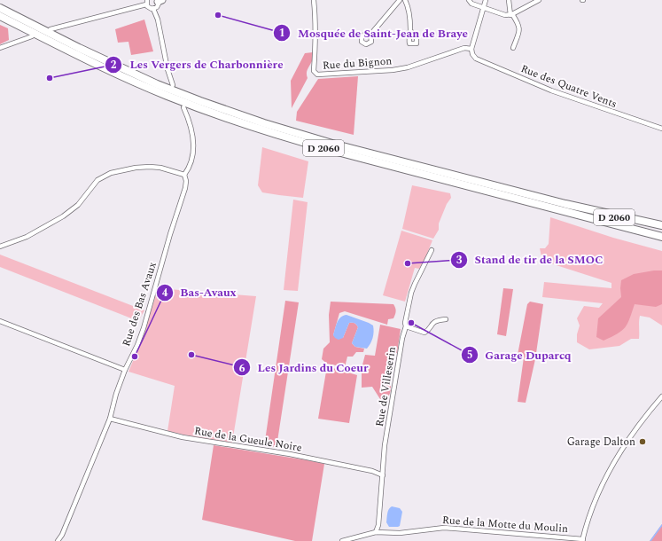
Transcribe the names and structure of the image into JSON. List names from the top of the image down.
{
  "streets": {
    "highway": ["D 2060"],
    "street": [
      "Rue du Bignon",
      "Rue des Quatre Vents",
      "Rue des Bas Avaux",
      "Rue de Villeserin",
      "Rue de la Gueule Noire",
      "Rue de la Motte du Moulin"
    ]
  },
  "crossings": [
    ["Rue du Bignon", "Rue des Quatre Vents"],
    ["Rue des Bas Avaux", "Rue de la Gueule Noire"],
    ["Rue de Villeserin", "Rue de la Gueule Noire"],
    ["Rue de Villeserin", "Rue de la Motte du Moulin"]
  ],
  "places": [
    "Mosquée de Saint-Jean de Braye",
    "Les Vergers de Charbonnière",
    "Stand de tir de la SMOC",
    "Garage Duparcq",
    "Les Jardins du Coeur",
    "Bas-Avaux",
    "Garage Dalton"
  ]
}
